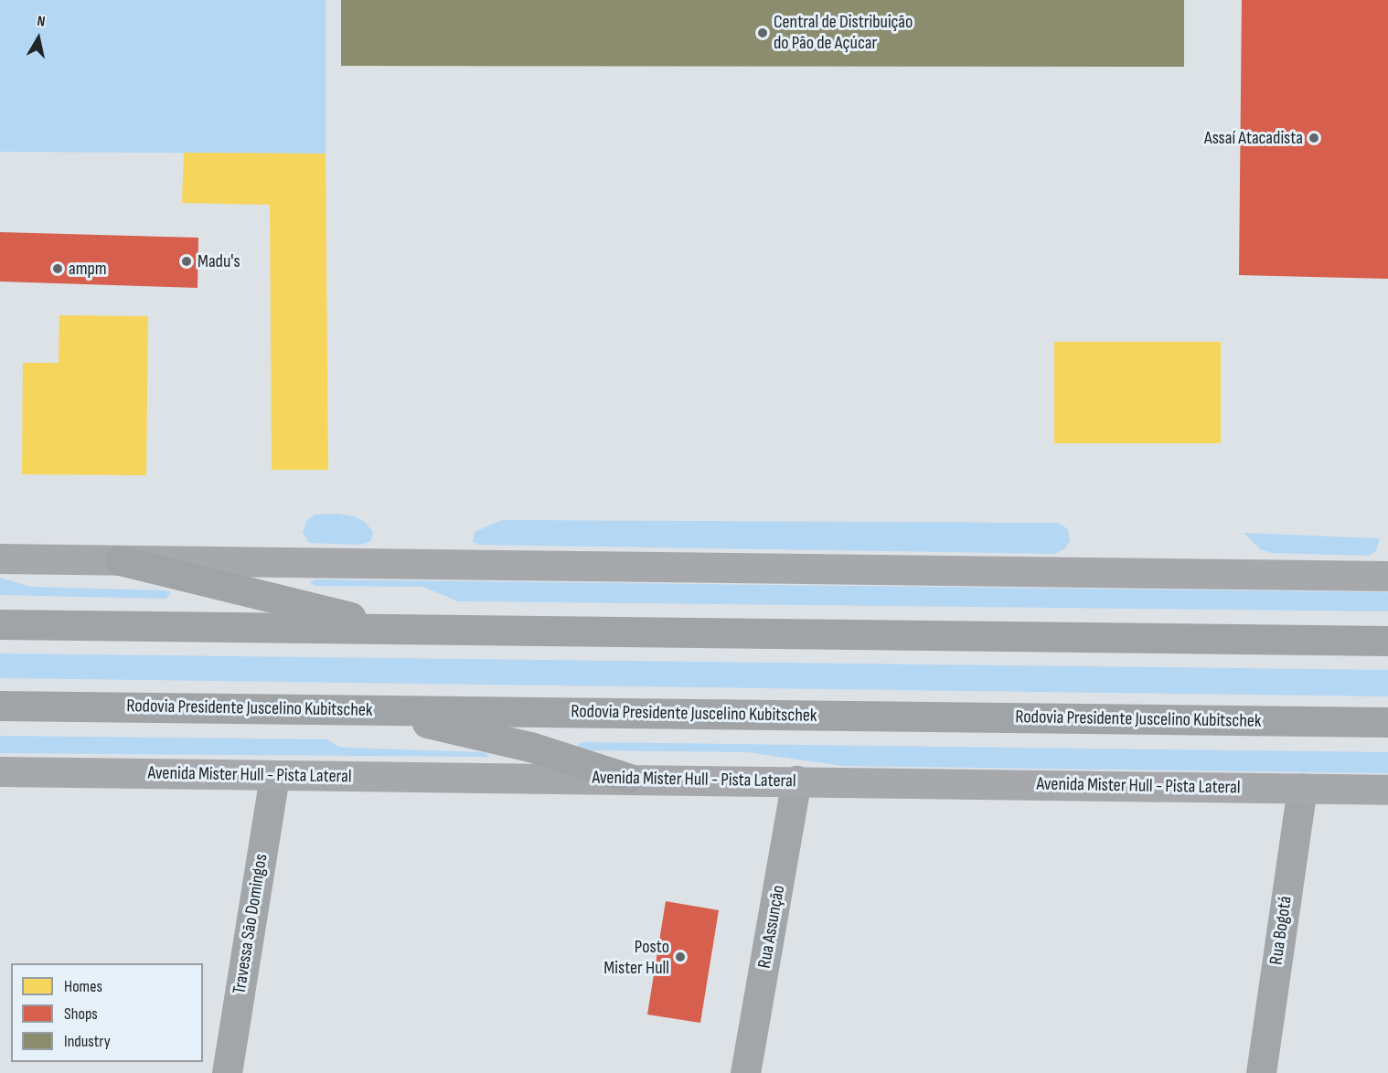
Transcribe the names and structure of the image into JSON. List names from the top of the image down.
{
  "streets": {
    "highway": ["Rodovia Presidente Juscelino Kubitschek"],
    "main road": ["Avenida Mister Hull - Pista Lateral"],
    "street": ["Travessa São Domingos", "Rua Assunção", "Rua Bogotá"]
  },
  "crossings": [
    ["Avenida Mister Hull - Pista Lateral", "Travessa São Domingos"],
    ["Avenida Mister Hull - Pista Lateral", "Rua Assunção"],
    ["Avenida Mister Hull - Pista Lateral", "Rua Bogotá"]
  ],
  "places": [
    "Central de Distribuição do Pão de Açúcar",
    "Assaí Atacadista",
    "Madu's",
    "ampm",
    "Posto Mister Hull"
  ],
  "legend": ["Homes", "Shops", "Industry"],
  "north": "top"
}
